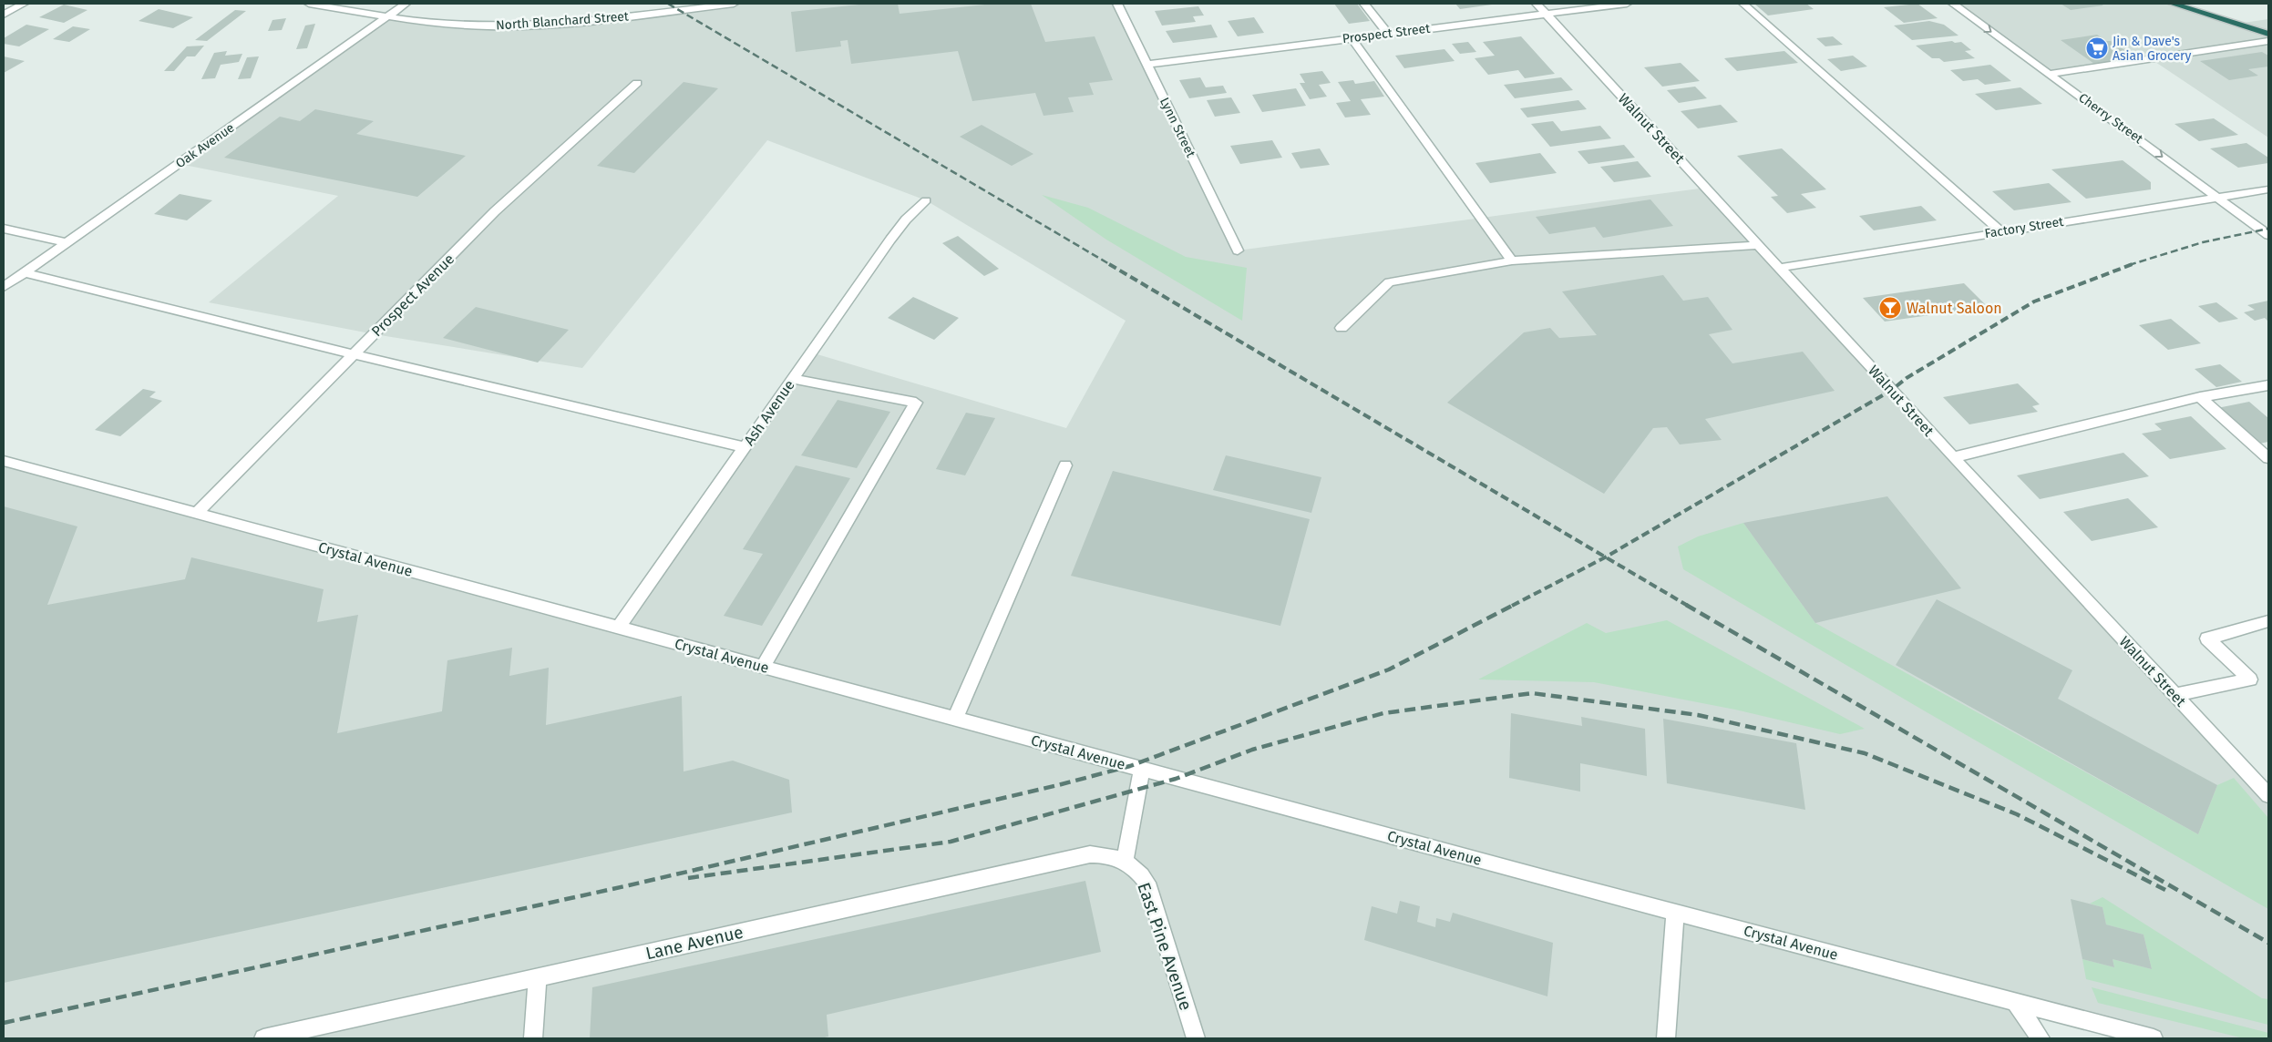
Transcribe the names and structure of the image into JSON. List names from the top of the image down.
{
  "streets": {
    "street": [
      "North Blanchard Street",
      "Prospect Street",
      "Cherry Street",
      "Lynn Street",
      "Walnut Street",
      "Oak Avenue",
      "Factory Street",
      "Prospect Avenue",
      "Ash Avenue",
      "Crystal Avenue",
      "Lane Avenue",
      "East Pine Avenue"
    ]
  },
  "crossings": [
    ["North Blanchard Street", "Oak Avenue"],
    ["Prospect Street", "Lynn Street"],
    ["Prospect Street", "Walnut Street"],
    ["Cherry Street", "Factory Street"],
    ["Walnut Street", "Factory Street"],
    ["Prospect Avenue", "Crystal Avenue"],
    ["Ash Avenue", "Crystal Avenue"],
    ["Lane Avenue", "East Pine Avenue"]
  ],
  "one_way": ["Cherry Street"],
  "places": {
    "supermarket": ["Jin & Dave's Asian Grocery"],
    "bar": ["Walnut Saloon"]
  }
}
